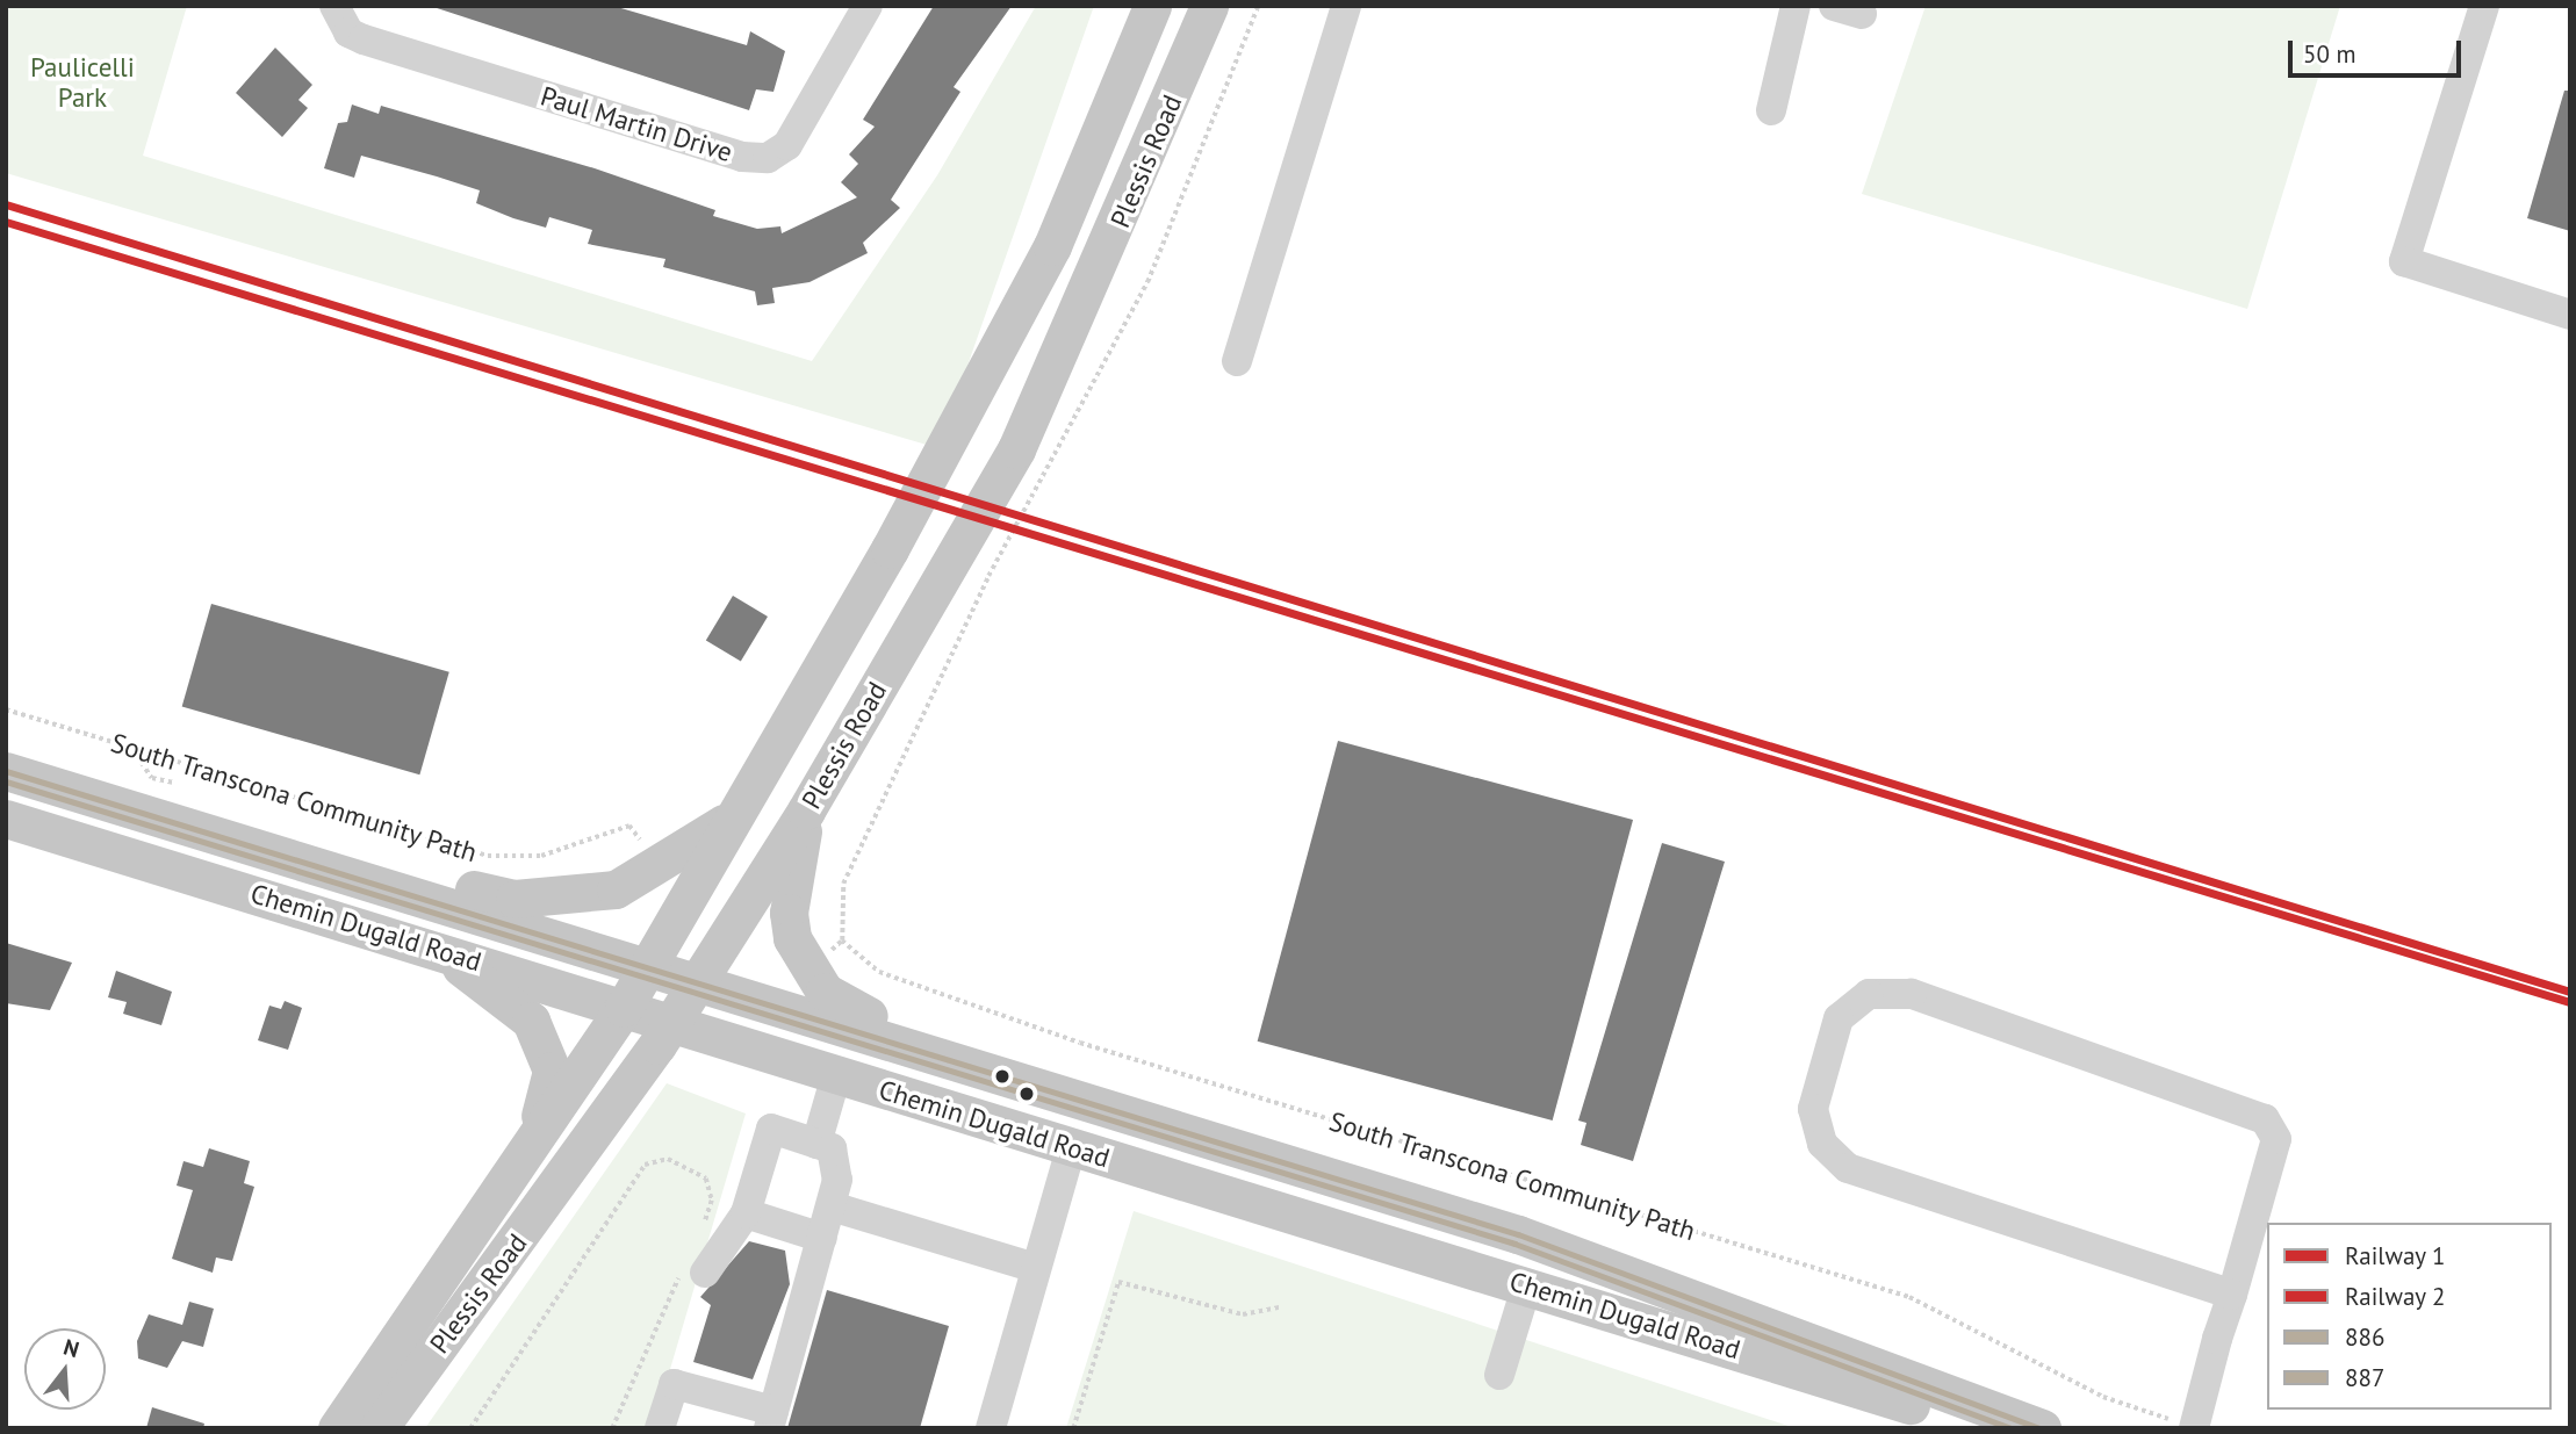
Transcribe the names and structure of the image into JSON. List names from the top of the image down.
{
  "streets": {
    "main road": ["Plessis Road", "Chemin Dugald Road"],
    "street": ["Paul Martin Drive"],
    "path": ["South Transcona Community Path"]
  },
  "crossings": [
    ["Plessis Road", "Chemin Dugald Road"]
  ],
  "parks": ["Paulicelli Park"],
  "lines": [
    "rail line 1",
    "rail line 2",
    "transit line 886",
    "transit line 887"
  ],
  "legend": [
    "Railway 1",
    "Railway 2",
    "886",
    "887"
  ],
  "scale_bar": "50 m",
  "north": "top"
}
